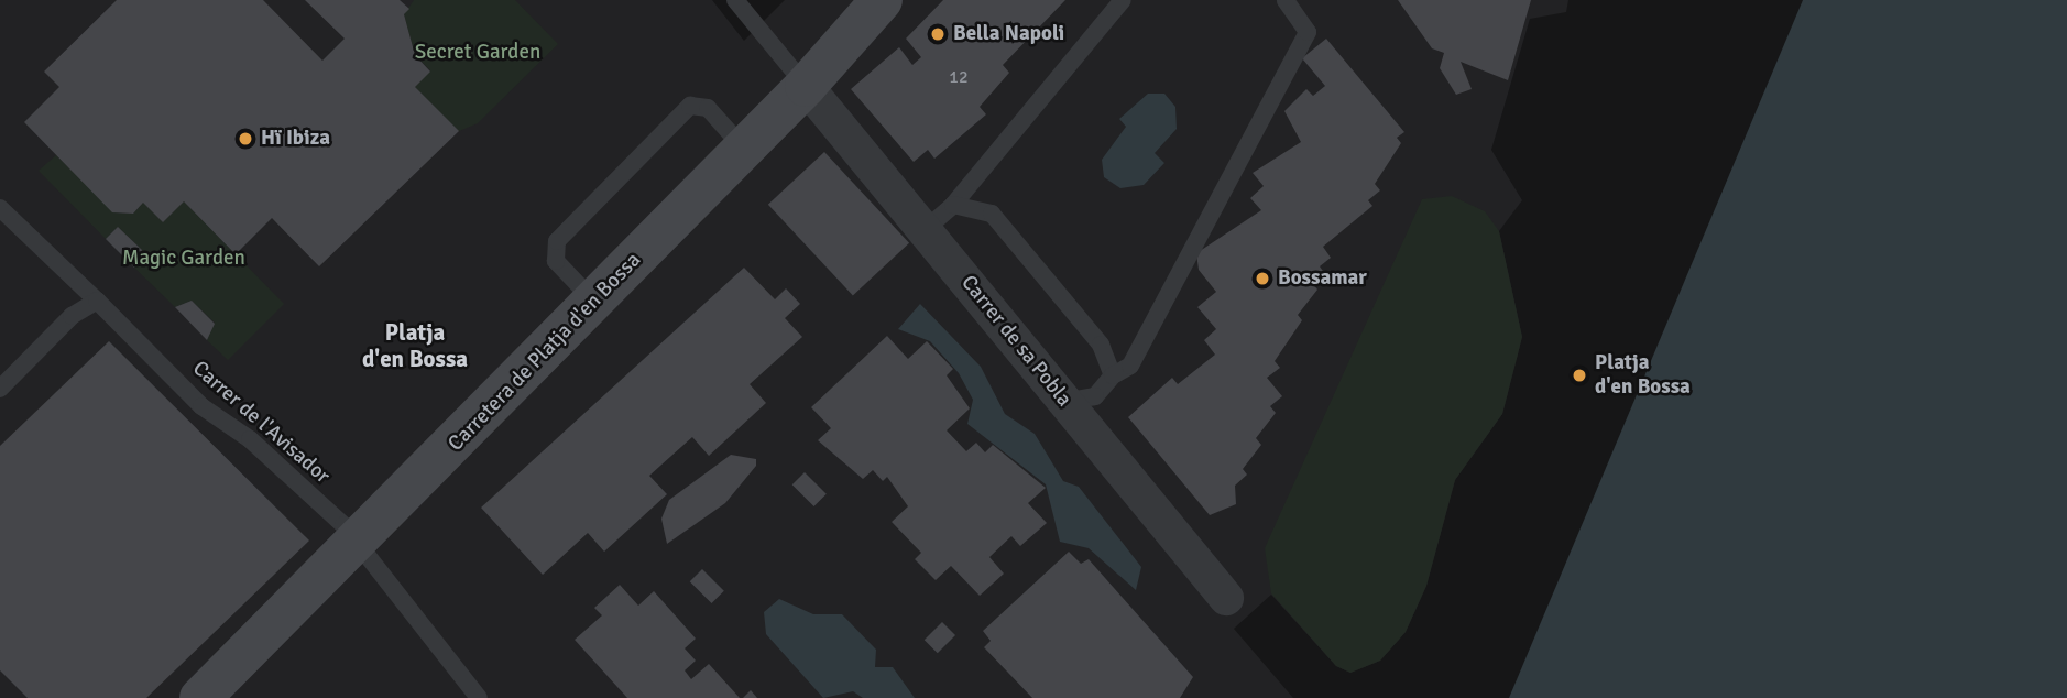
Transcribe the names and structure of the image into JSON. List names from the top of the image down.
{
  "streets": {
    "street": ["Carrer de sa Pobla", "Carretera de Platja d'en Bossa"],
    "lane": ["Carrer de l'Avisador"]
  },
  "crossings": [
    ["Carrer de sa Pobla", "Carretera de Platja d'en Bossa"],
    ["Carretera de Platja d'en Bossa", "Carrer de l'Avisador"]
  ],
  "districts": ["Platja d'en Bossa"],
  "parks": ["Secret Garden", "Magic Garden"],
  "places": [
    "Bella Napoli",
    "Hï Ibiza",
    "Bossamar",
    "Platja d'en Bossa"
  ],
  "house_numbers": ["12"]
}
